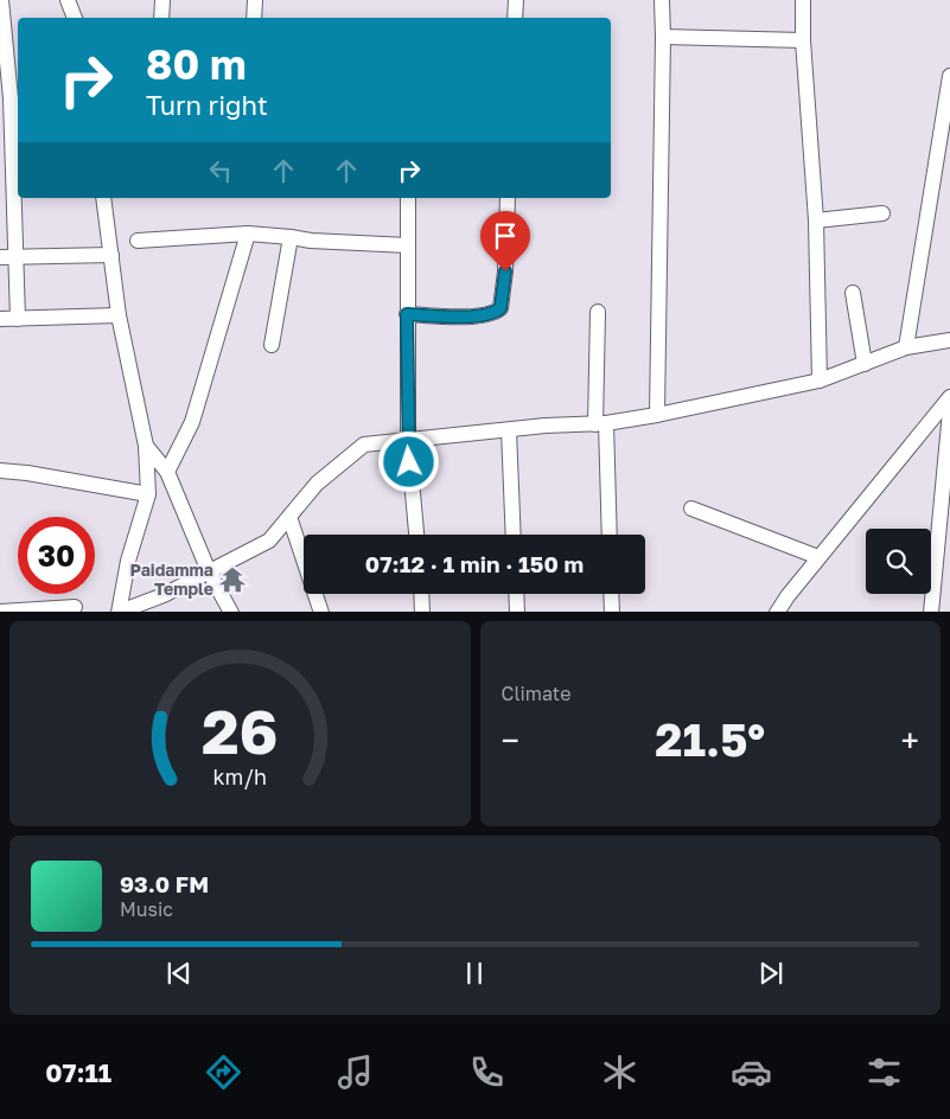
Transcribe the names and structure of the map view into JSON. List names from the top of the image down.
{
  "places": {
    "temple": ["Paidamma Temple"]
  },
  "page": {
    "turn": ["80 m", "Turn right"],
    "limit": "30",
    "trip": "07:12 · 1 min · 150 m",
    "tile": "Climate",
    "heat": ["−", "21.5°", "+"],
    "song": ["93.0 FM", "Music"],
    "tabs": "07:11",
    "gauge": ["26", "km/h"]
  }
}
